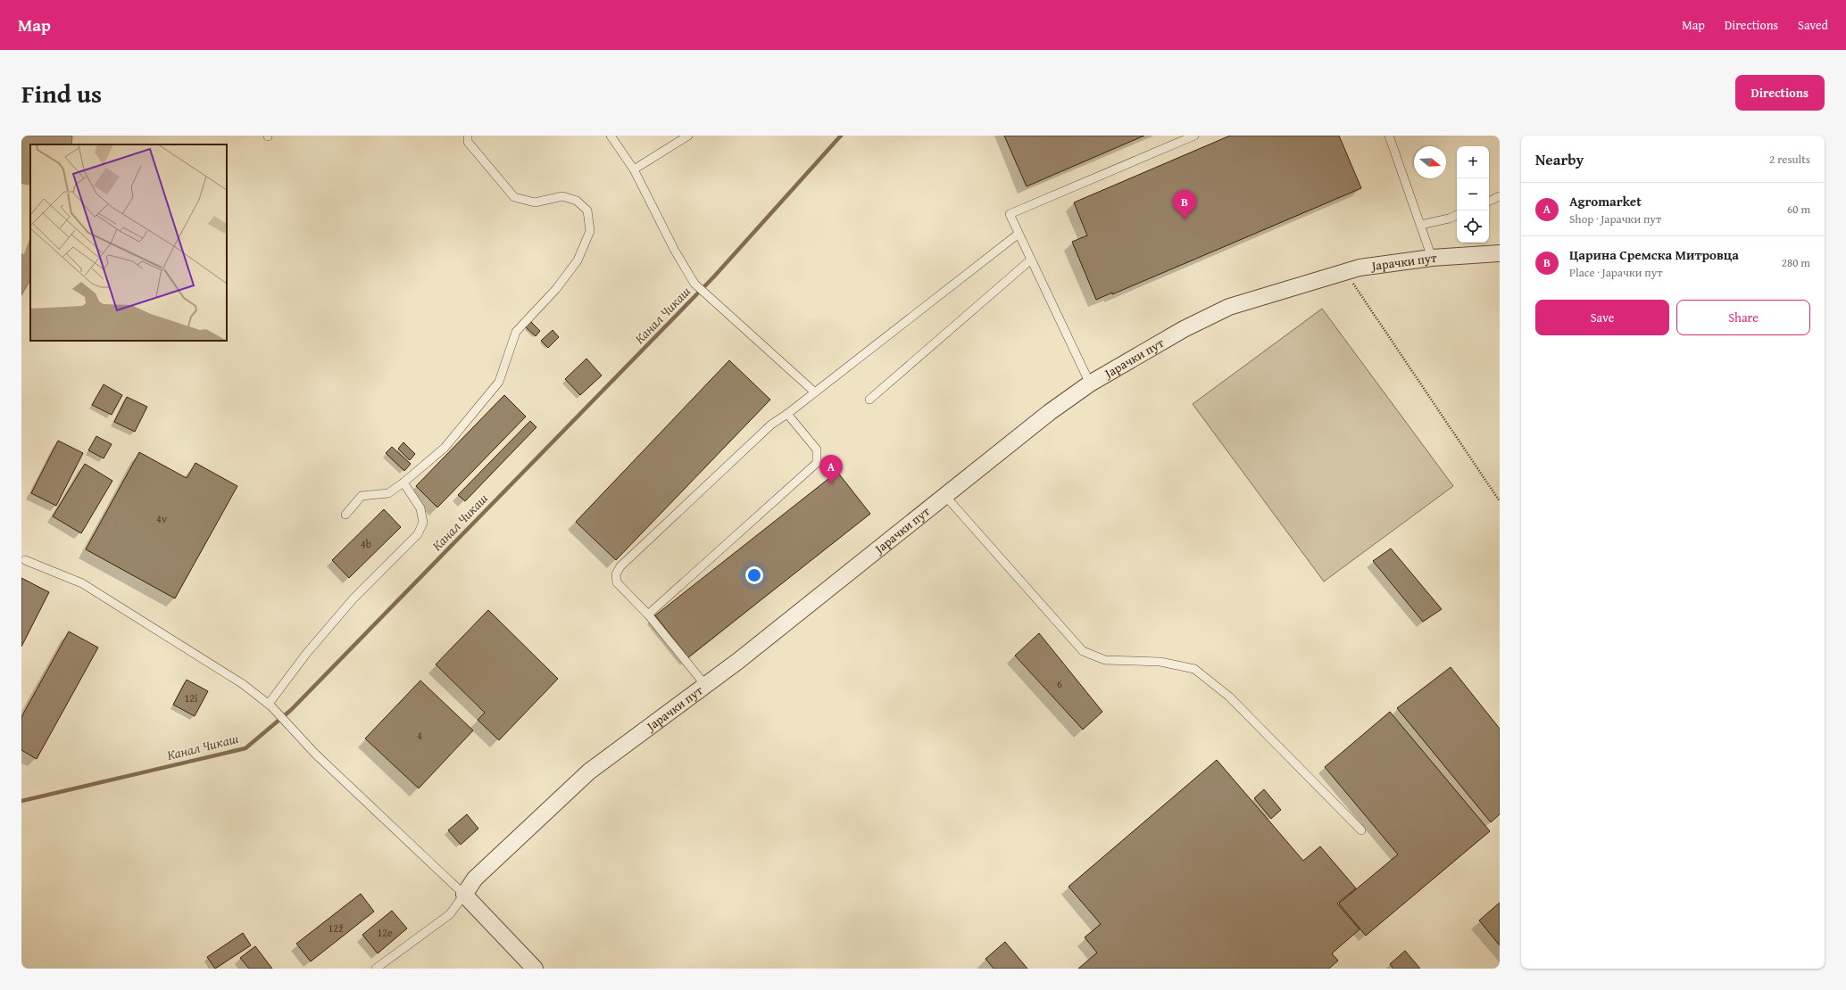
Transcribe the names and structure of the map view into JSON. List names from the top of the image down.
{
  "streets": {
    "street": ["Јарачки пут"]
  },
  "water": ["Канал Чикаш"],
  "house_numbers": [
    "4v",
    "4b",
    "6",
    "12i",
    "4",
    "12ž",
    "12e"
  ],
  "north": "right",
  "page": {
    "header": "Map",
    "nav": ["Map", "Directions", "Saved"],
    "title": "Find us",
    "buttons": [
      "Directions",
      ["Save", "Share"]
    ],
    "heading": ["Nearby", "2 results"],
    "map_buttons": ["+", "−"],
    "list": [
      {
        "mark": "A",
        "name": "Agromarket",
        "note": "Shop · Јарачки пут",
        "value": "60 m"
      },
      {
        "mark": "B",
        "name": "Царина Сремска Митровца",
        "note": "Place · Јарачки пут",
        "value": "280 m"
      }
    ],
    "pins": ["B", "A"]
  }
}
